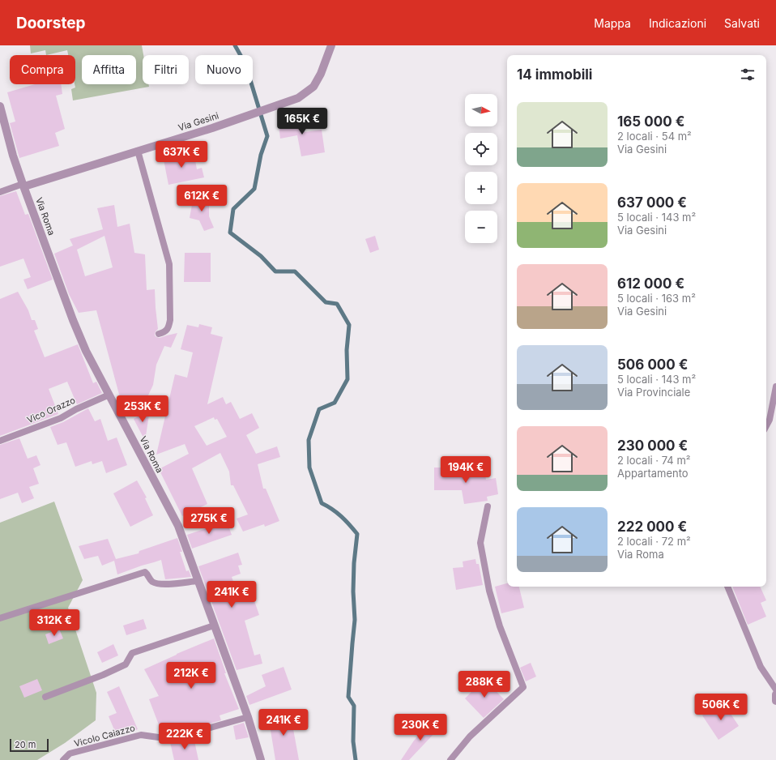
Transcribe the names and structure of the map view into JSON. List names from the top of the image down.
{
  "streets": {
    "street": ["Via Gesini", "Via Roma"],
    "lane": ["Vico Orazzo", "Vicolo Caiazzo"]
  },
  "crossings": [
    ["Via Gesini", "Via Roma"],
    ["Via Roma", "Vico Orazzo"],
    ["Via Roma", "Vicolo Caiazzo"]
  ],
  "scale_bar": "20 m",
  "north": "right",
  "page": {
    "header": "Doorstep",
    "nav": ["Mappa", "Indicazioni", "Salvati"],
    "chip": [
      "Compra",
      "Affitta",
      "Filtri",
      "Nuovo"
    ],
    "heading": "14 immobili",
    "map_buttons": ["+", "−"],
    "list": [
      {
        "name": "165 000 €",
        "note": "2 locali · 54 m² · Via Gesini"
      },
      {
        "name": "637 000 €",
        "note": "5 locali · 143 m² · Via Gesini"
      },
      {
        "name": "612 000 €",
        "note": "5 locali · 163 m² · Via Gesini"
      },
      {
        "name": "506 000 €",
        "note": "5 locali · 143 m² · Via Provinciale"
      },
      {
        "name": "230 000 €",
        "note": "2 locali · 74 m² · Appartamento"
      },
      {
        "name": "222 000 €",
        "note": "2 locali · 72 m² · Via Roma"
      }
    ],
    "price": [
      "165K €",
      "637K €",
      "612K €",
      "253K €",
      "194K €",
      "275K €",
      "241K €",
      "312K €",
      "212K €",
      "288K €",
      "506K €",
      "241K €",
      "230K €",
      "222K €"
    ],
    "scale": "20 m"
  }
}
